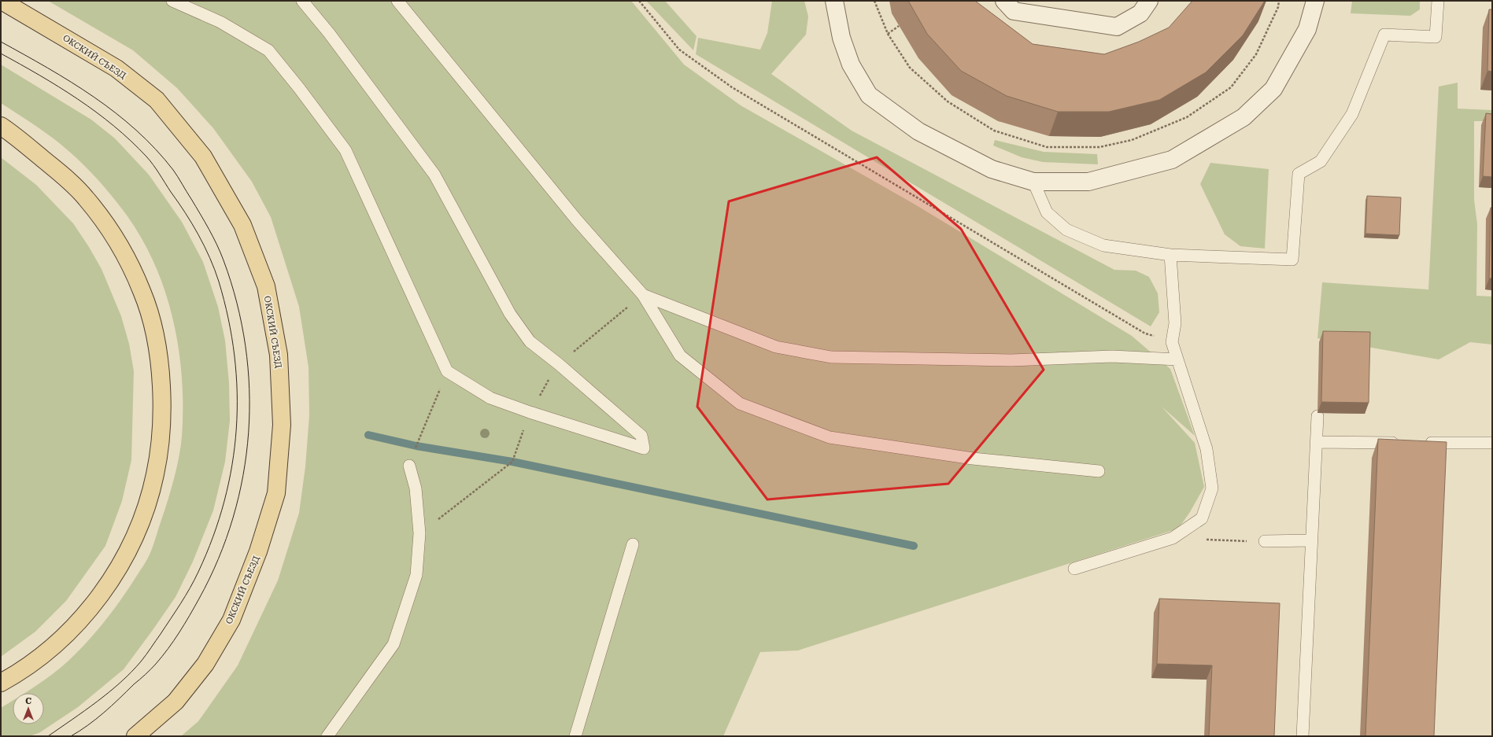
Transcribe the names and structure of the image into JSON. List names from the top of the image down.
{
  "streets": {
    "main road": ["ОКСКИЙ СЪЕЗД"]
  },
  "north": "top"
}
